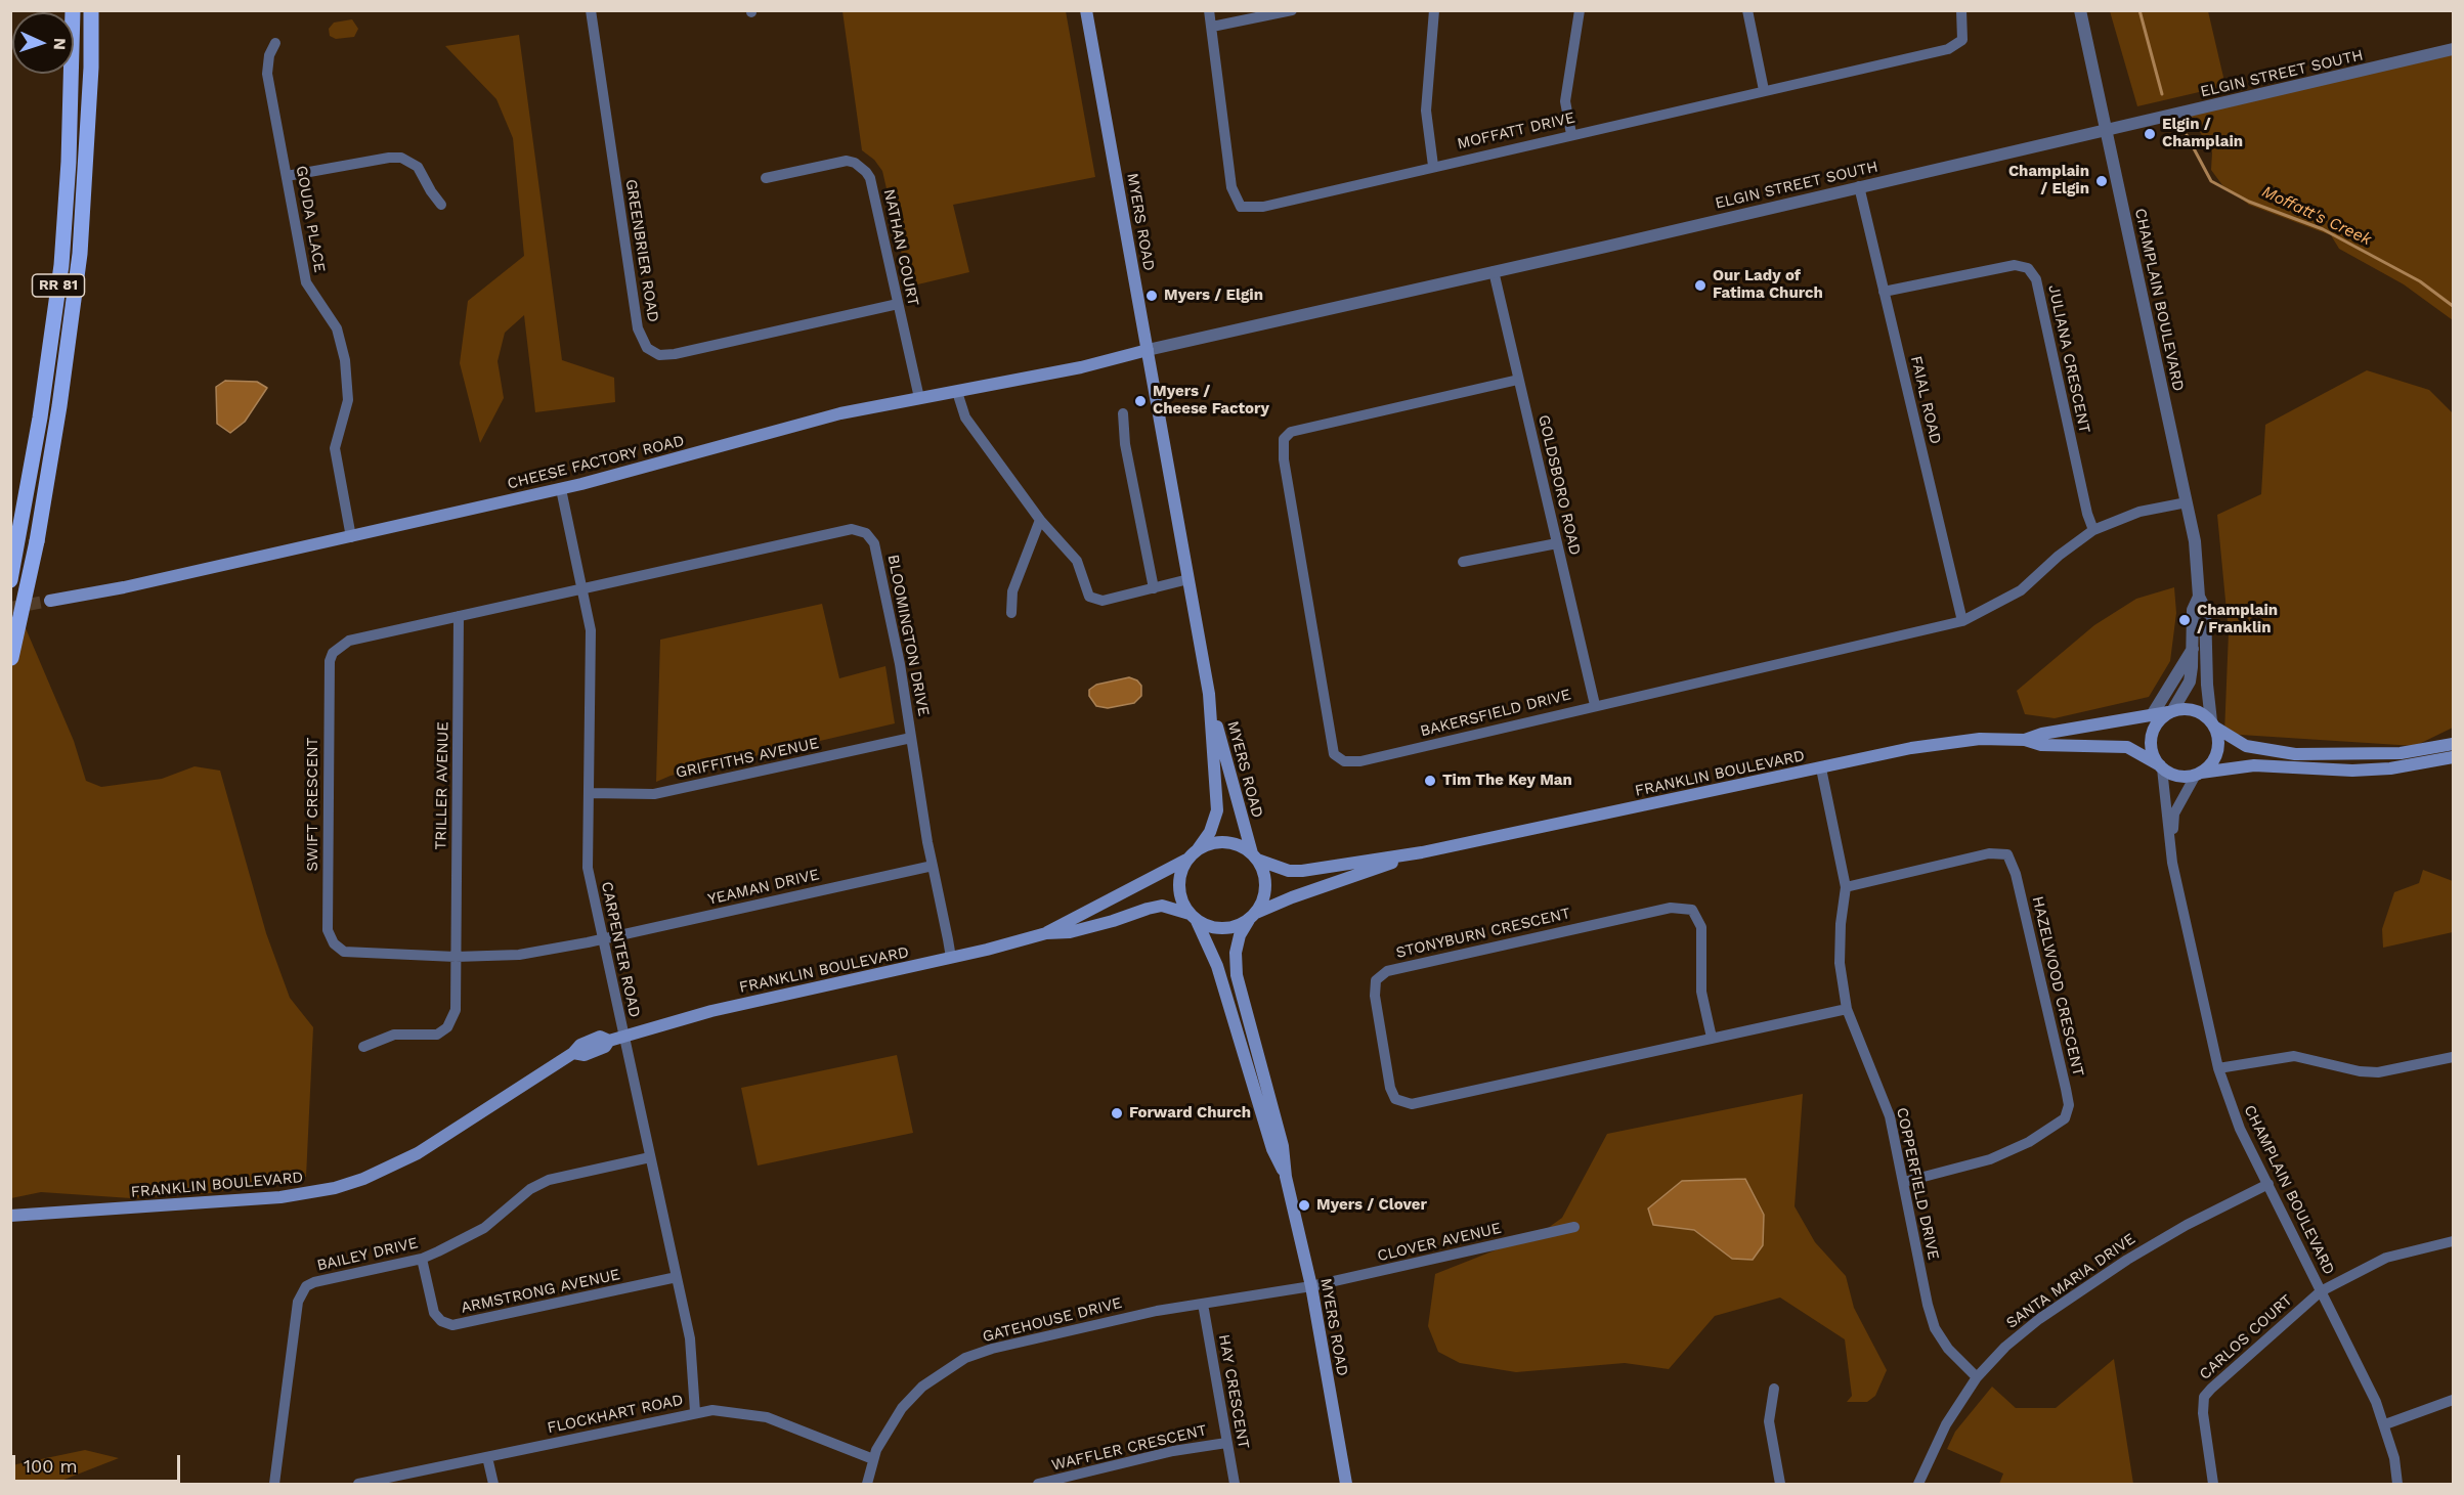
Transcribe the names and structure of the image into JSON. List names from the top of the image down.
{
  "streets": {
    "main road": [
      "MYERS ROAD",
      "RR 81",
      "CHEESE FACTORY ROAD",
      "FRANKLIN BOULEVARD"
    ],
    "street": [
      "ELGIN STREET SOUTH",
      "MOFFATT DRIVE",
      "GOUDA PLACE",
      "NATHAN COURT",
      "GREENBRIER ROAD",
      "CHAMPLAIN BOULEVARD",
      "JULIANA CRESCENT",
      "FAIAL ROAD",
      "GOLDSBORO ROAD",
      "BLOOMINGTON DRIVE",
      "BAKERSFIELD DRIVE",
      "GRIFFITHS AVENUE",
      "TRILLER AVENUE",
      "SWIFT CRESCENT",
      "YEAMAN DRIVE",
      "STONYBURN CRESCENT",
      "CARPENTER ROAD",
      "HAZELWOOD CRESCENT",
      "COPPERFIELD DRIVE",
      "CLOVER AVENUE",
      "BAILEY DRIVE",
      "SANTA MARIA DRIVE",
      "ARMSTRONG AVENUE",
      "GATEHOUSE DRIVE",
      "CARLOS COURT",
      "HAY CRESCENT",
      "FLOCKHART ROAD",
      "WAFFLER CRESCENT"
    ]
  },
  "crossings": [
    ["ELGIN STREET SOUTH", "MYERS ROAD"],
    ["ELGIN STREET SOUTH", "CHAMPLAIN BOULEVARD"],
    ["ELGIN STREET SOUTH", "FAIAL ROAD"],
    ["ELGIN STREET SOUTH", "CHEESE FACTORY ROAD"],
    ["ELGIN STREET SOUTH", "GOLDSBORO ROAD"],
    ["GOUDA PLACE", "CHEESE FACTORY ROAD"],
    ["MYERS ROAD", "CHEESE FACTORY ROAD"],
    ["MYERS ROAD", "FRANKLIN BOULEVARD"],
    ["MYERS ROAD", "CLOVER AVENUE"],
    ["MYERS ROAD", "GATEHOUSE DRIVE"],
    ["NATHAN COURT", "GREENBRIER ROAD"],
    ["NATHAN COURT", "CHEESE FACTORY ROAD"],
    ["CHAMPLAIN BOULEVARD", "BAKERSFIELD DRIVE"],
    ["CHAMPLAIN BOULEVARD", "FRANKLIN BOULEVARD"],
    ["CHAMPLAIN BOULEVARD", "SANTA MARIA DRIVE"],
    ["CHAMPLAIN BOULEVARD", "CARLOS COURT"],
    ["JULIANA CRESCENT", "FAIAL ROAD"],
    ["JULIANA CRESCENT", "BAKERSFIELD DRIVE"],
    ["FAIAL ROAD", "BAKERSFIELD DRIVE"],
    ["CHEESE FACTORY ROAD", "CARPENTER ROAD"],
    ["GOLDSBORO ROAD", "BAKERSFIELD DRIVE"],
    ["BLOOMINGTON DRIVE", "GRIFFITHS AVENUE"],
    ["BLOOMINGTON DRIVE", "FRANKLIN BOULEVARD"],
    ["BLOOMINGTON DRIVE", "SWIFT CRESCENT"],
    ["BLOOMINGTON DRIVE", "YEAMAN DRIVE"],
    ["BLOOMINGTON DRIVE", "CARPENTER ROAD"],
    ["GRIFFITHS AVENUE", "CARPENTER ROAD"],
    ["FRANKLIN BOULEVARD", "CARPENTER ROAD"],
    ["FRANKLIN BOULEVARD", "COPPERFIELD DRIVE"],
    ["TRILLER AVENUE", "SWIFT CRESCENT"],
    ["SWIFT CRESCENT", "YEAMAN DRIVE"],
    ["SWIFT CRESCENT", "CARPENTER ROAD"],
    ["YEAMAN DRIVE", "CARPENTER ROAD"],
    ["STONYBURN CRESCENT", "COPPERFIELD DRIVE"],
    ["CARPENTER ROAD", "BAILEY DRIVE"],
    ["CARPENTER ROAD", "ARMSTRONG AVENUE"],
    ["CARPENTER ROAD", "FLOCKHART ROAD"],
    ["HAZELWOOD CRESCENT", "COPPERFIELD DRIVE"],
    ["COPPERFIELD DRIVE", "SANTA MARIA DRIVE"],
    ["CLOVER AVENUE", "GATEHOUSE DRIVE"],
    ["BAILEY DRIVE", "ARMSTRONG AVENUE"],
    ["GATEHOUSE DRIVE", "HAY CRESCENT"],
    ["GATEHOUSE DRIVE", "FLOCKHART ROAD"],
    ["HAY CRESCENT", "WAFFLER CRESCENT"]
  ],
  "water": ["Moffatt's Creek"],
  "places": [
    "Elgin / Champlain",
    "Champlain / Elgin",
    "Our Lady of Fatima Church",
    "Myers / Elgin",
    "Myers / Cheese Factory",
    "Champlain / Franklin",
    "Tim The Key Man",
    "Forward Church",
    "Myers / Clover"
  ],
  "scale_bar": "100 m",
  "north": "right"
}
